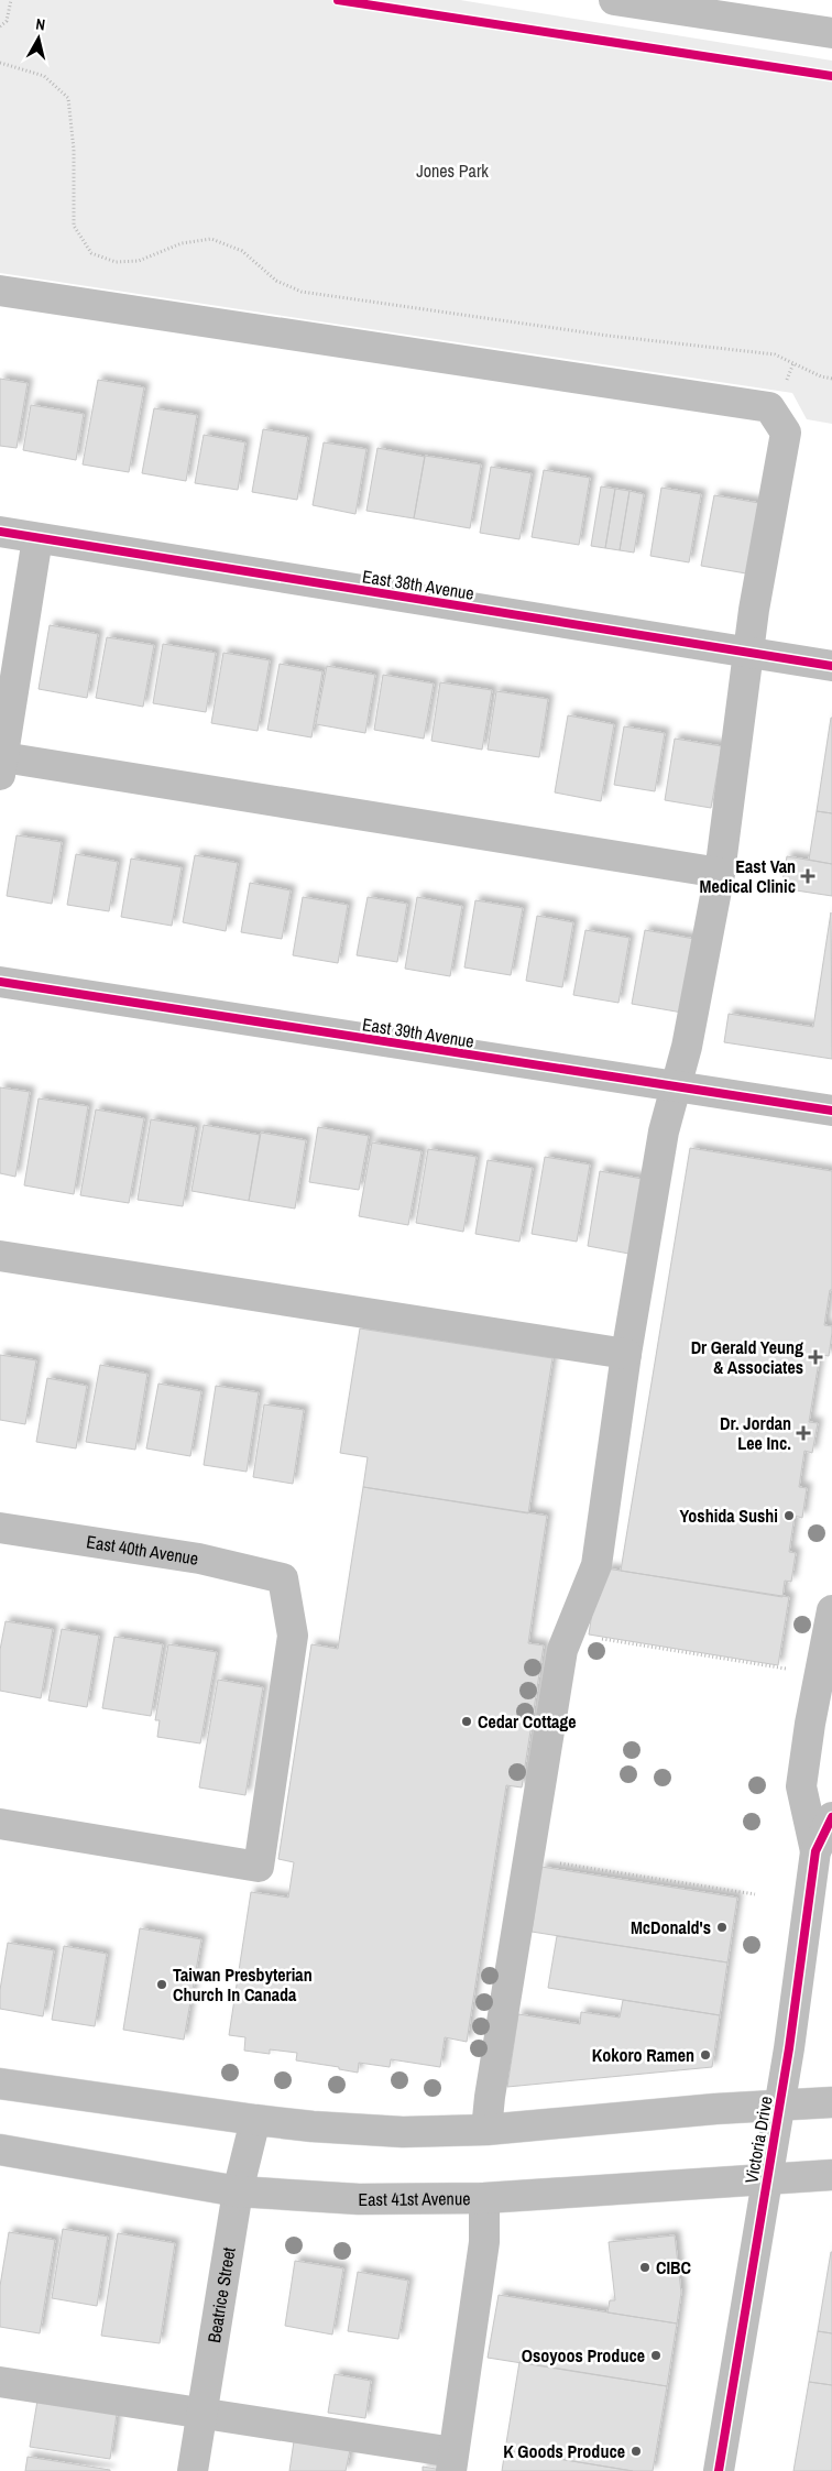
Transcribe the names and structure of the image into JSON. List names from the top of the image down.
{
  "streets": {
    "street": [
      "East 38th Avenue",
      "East 39th Avenue",
      "East 40th Avenue",
      "Victoria Drive",
      "East 41st Avenue",
      "Beatrice Street"
    ]
  },
  "crossings": [
    ["Victoria Drive", "East 41st Avenue"],
    ["East 41st Avenue", "Beatrice Street"]
  ],
  "parks": ["Jones Park"],
  "places": {
    "health": ["East Van Medical Clinic", "Dr Gerald Yeung & Associates", "Dr. Jordan Lee Inc."],
    "other": [
      "Yoshida Sushi",
      "Cedar Cottage",
      "McDonald's",
      "Taiwan Presbyterian Church In Canada",
      "Kokoro Ramen",
      "CIBC",
      "Osoyoos Produce",
      "K Goods Produce"
    ]
  },
  "north": "top"
}
